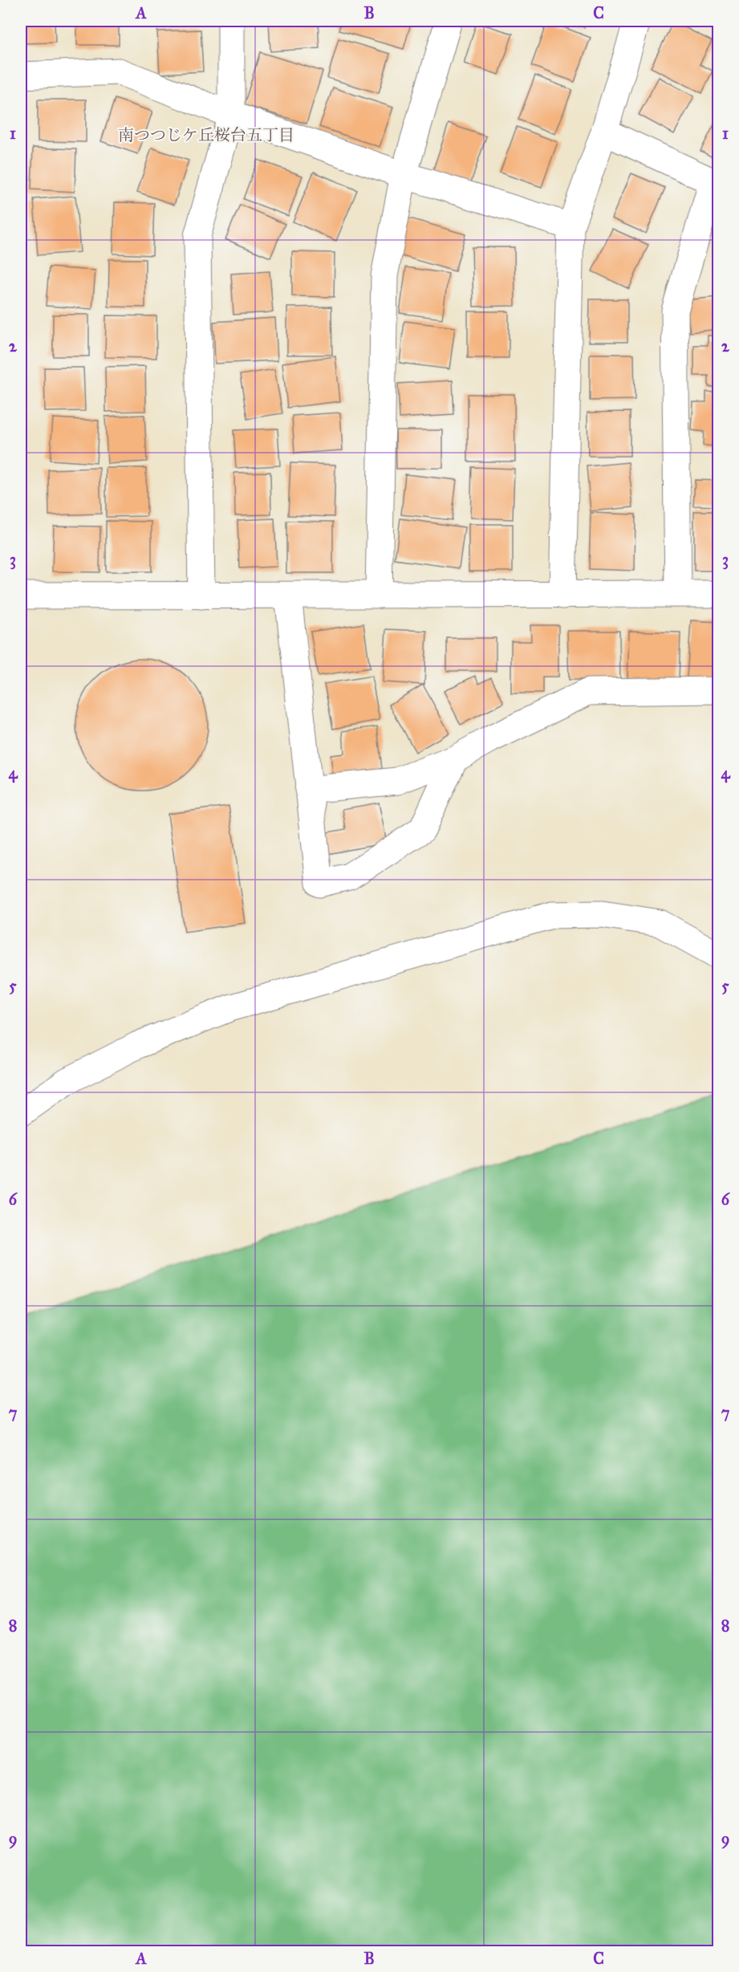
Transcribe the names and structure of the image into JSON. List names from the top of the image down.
{
  "districts": ["南つつじケ丘桜台五丁目"],
  "grid": {
    "columns": ["A", "B", "C"],
    "rows": [
      "1",
      "2",
      "3",
      "4",
      "5",
      "6",
      "7",
      "8",
      "9"
    ]
  }
}
